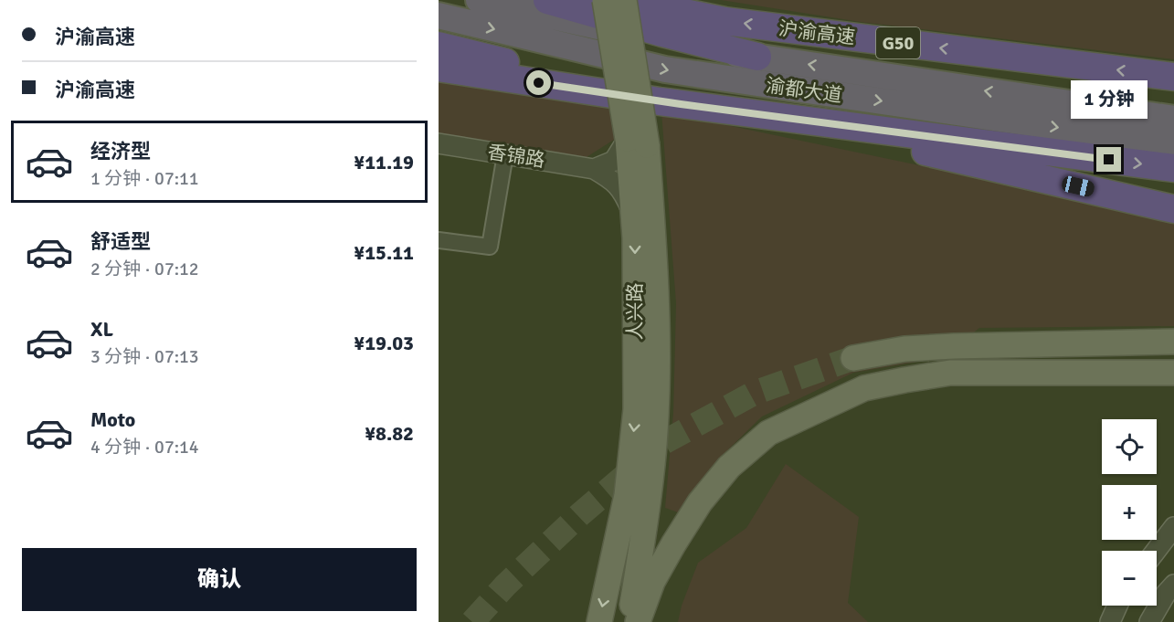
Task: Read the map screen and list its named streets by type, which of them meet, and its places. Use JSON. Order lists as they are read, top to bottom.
{
  "streets": {
    "highway": ["沪渝高速", "G50", "渝都大道"],
    "main road": ["人兴路"],
    "street": ["香锦路"]
  },
  "crossings": [
    ["沪渝高速", "人兴路"]
  ],
  "page": {
    "banner": ["沪渝高速", "沪渝高速"],
    "bubble": "1 分钟",
    "list": [
      {
        "name": "经济型",
        "note": "1 分钟 · 07:11",
        "value": "¥11.19"
      },
      {
        "name": "舒适型",
        "note": "2 分钟 · 07:12",
        "value": "¥15.11"
      },
      {
        "name": "XL",
        "note": "3 分钟 · 07:13",
        "value": "¥19.03"
      },
      {
        "name": "Moto",
        "note": "4 分钟 · 07:14",
        "value": "¥8.82"
      }
    ],
    "map_buttons": ["+", "−"],
    "buttons": "确认"
  }
}
